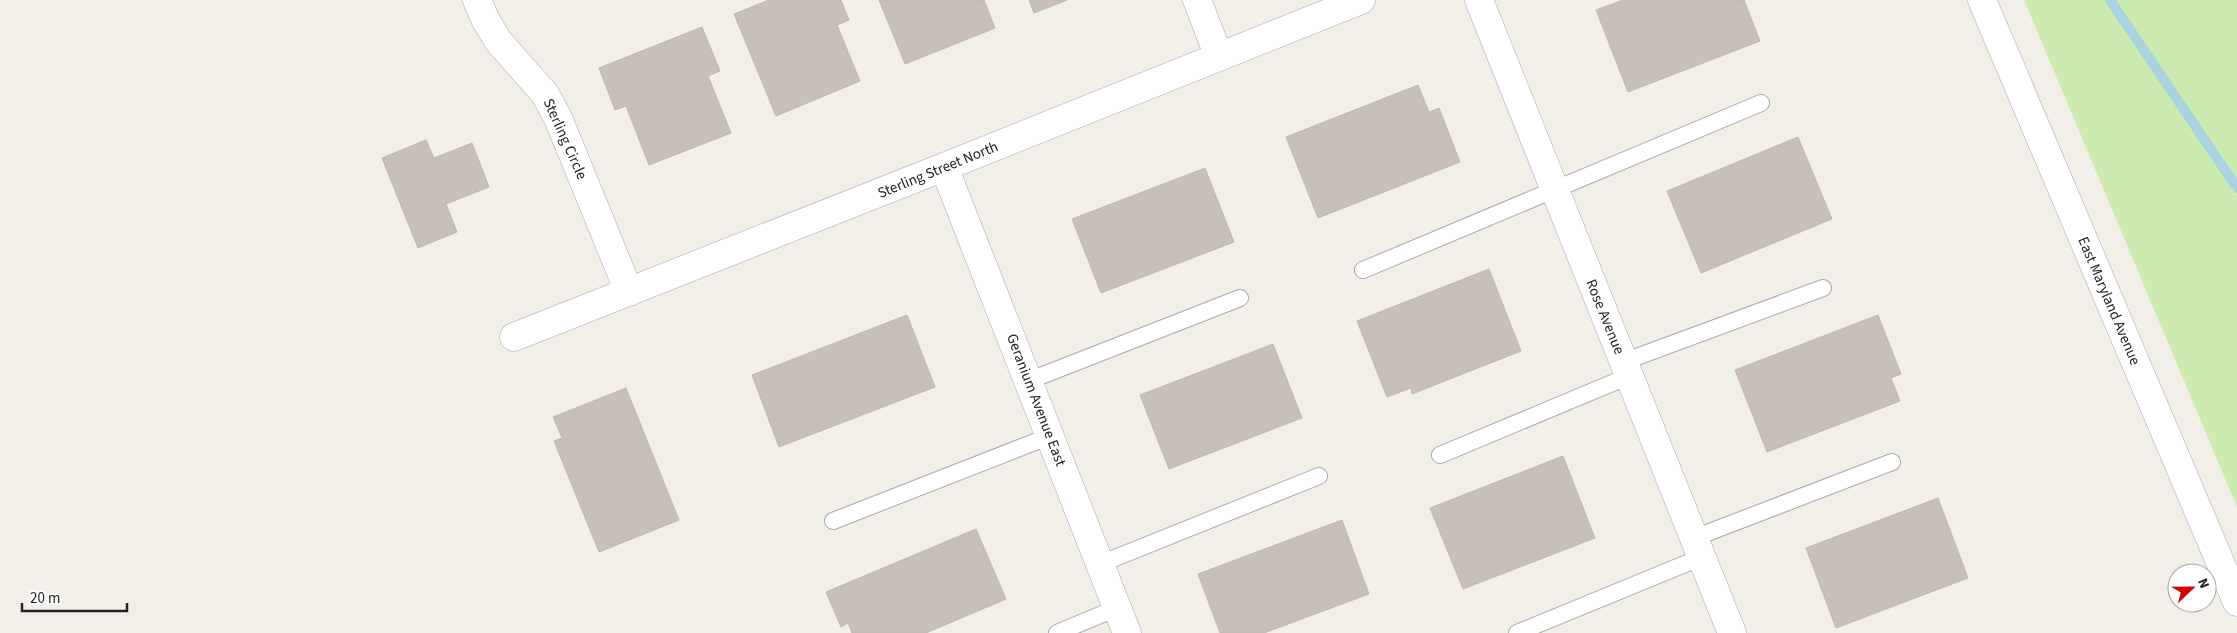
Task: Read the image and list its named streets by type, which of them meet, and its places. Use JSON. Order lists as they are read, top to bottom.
{
  "streets": {
    "street": [
      "Sterling Circle",
      "Sterling Street North",
      "East Maryland Avenue",
      "Rose Avenue",
      "Geranium Avenue East"
    ]
  },
  "crossings": [
    ["Sterling Circle", "Sterling Street North"],
    ["Sterling Street North", "Geranium Avenue East"]
  ],
  "scale_bar": "20 m",
  "north": "right"
}
